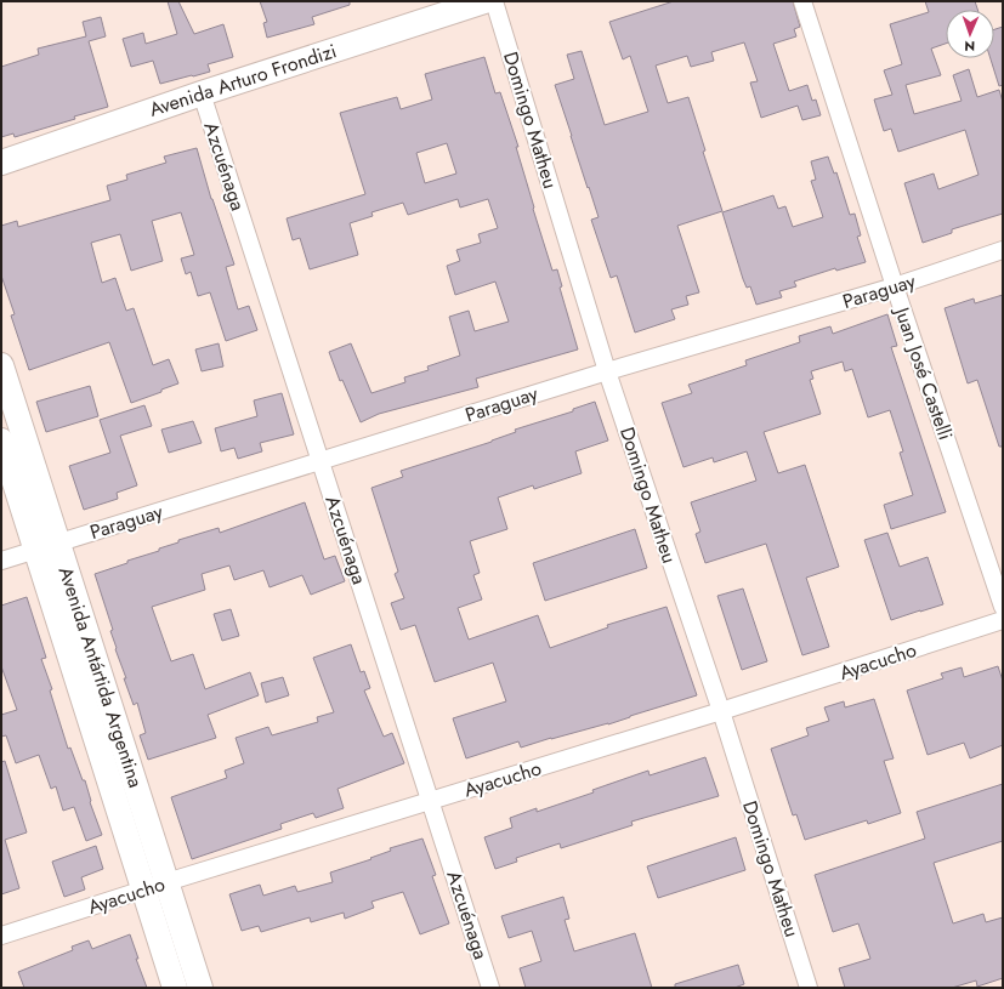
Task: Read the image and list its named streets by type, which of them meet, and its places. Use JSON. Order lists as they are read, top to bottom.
{
  "streets": {
    "main road": ["Avenida Arturo Frondizi", "Avenida Antártida Argentina"],
    "street": [
      "Domingo Matheu",
      "Azcuénaga",
      "Paraguay",
      "Juan José Castelli",
      "Ayacucho"
    ]
  },
  "crossings": [
    ["Avenida Arturo Frondizi", "Azcuénaga"],
    ["Domingo Matheu", "Paraguay"],
    ["Domingo Matheu", "Ayacucho"],
    ["Azcuénaga", "Paraguay"],
    ["Azcuénaga", "Ayacucho"],
    ["Paraguay", "Juan José Castelli"],
    ["Paraguay", "Avenida Antártida Argentina"],
    ["Ayacucho", "Avenida Antártida Argentina"]
  ],
  "north": "bottom"
}
